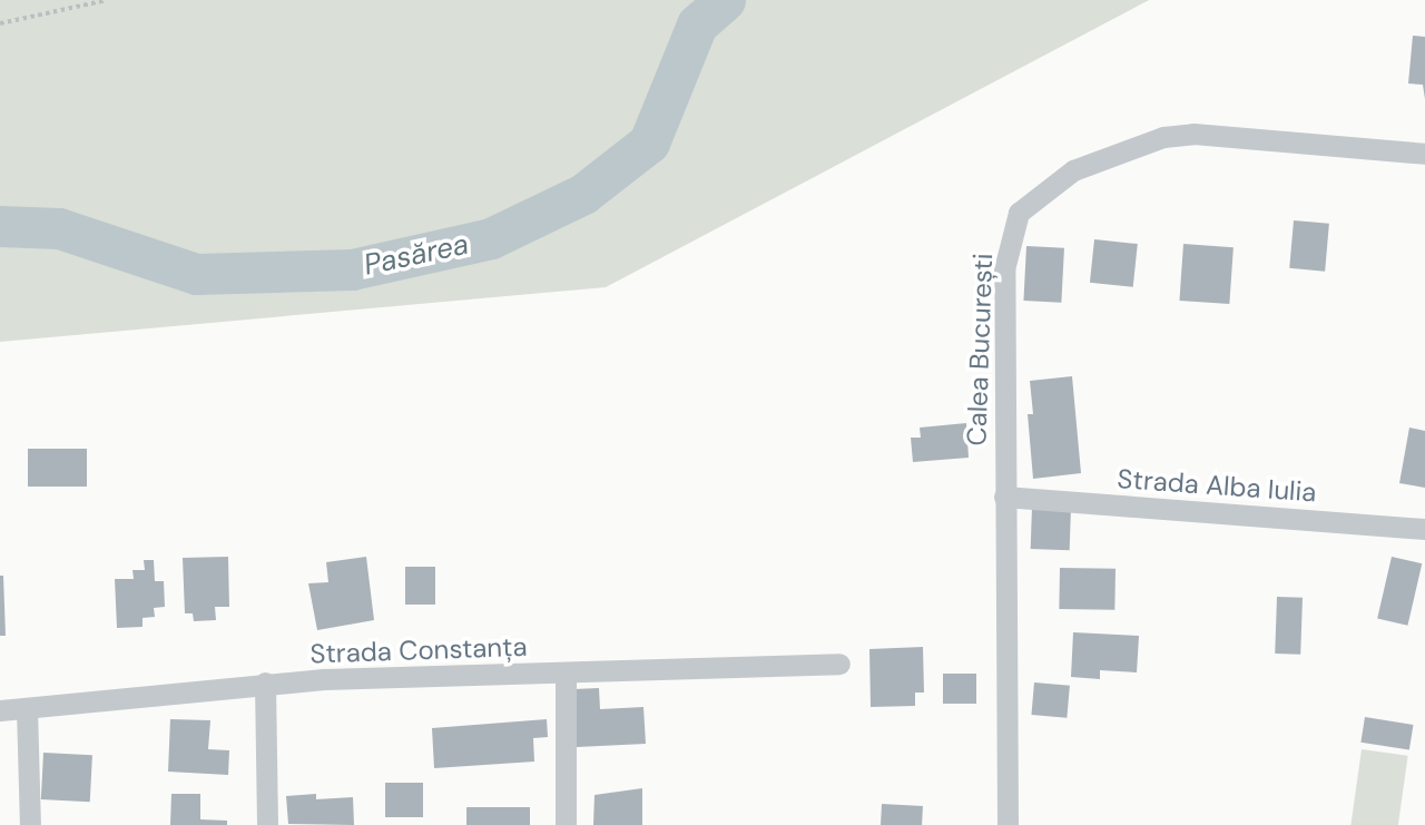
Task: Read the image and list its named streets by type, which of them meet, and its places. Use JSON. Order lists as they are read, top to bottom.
{
  "streets": {
    "street": ["Calea București", "Strada Alba Iulia", "Strada Constanța"]
  },
  "crossings": [
    ["Calea București", "Strada Alba Iulia"]
  ],
  "water": ["Pasărea"]
}
